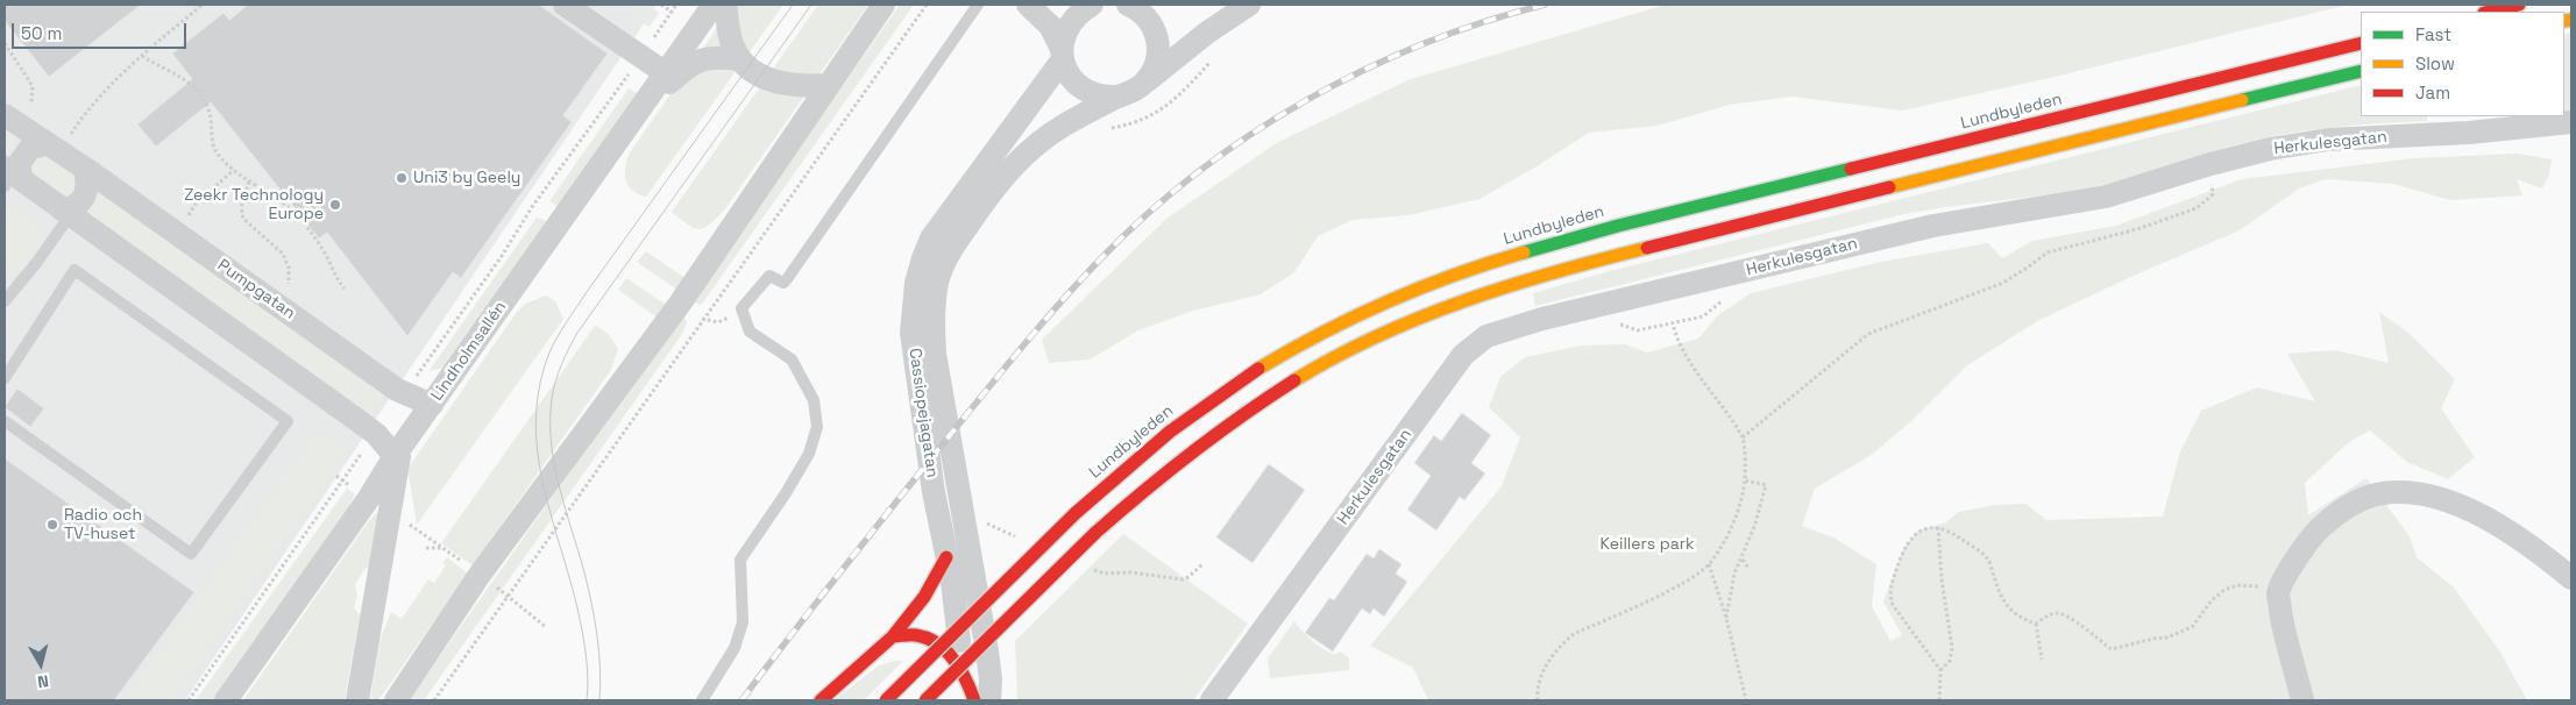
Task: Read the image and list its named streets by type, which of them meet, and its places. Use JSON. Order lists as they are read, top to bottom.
{
  "streets": {
    "highway": ["Lundbyleden"],
    "street": [
      "Herkulesgatan",
      "Pumpgatan",
      "Lindholmsallén",
      "Cassiopejagatan"
    ]
  },
  "crossings": [
    ["Pumpgatan", "Lindholmsallén"]
  ],
  "parks": ["Keillers park"],
  "places": ["Uni3 by Geely", "Zeekr Technology Europe", "Radio och TV-huset"],
  "legend": ["Fast", "Slow", "Jam"],
  "scale_bar": "50 m",
  "north": "bottom"
}
